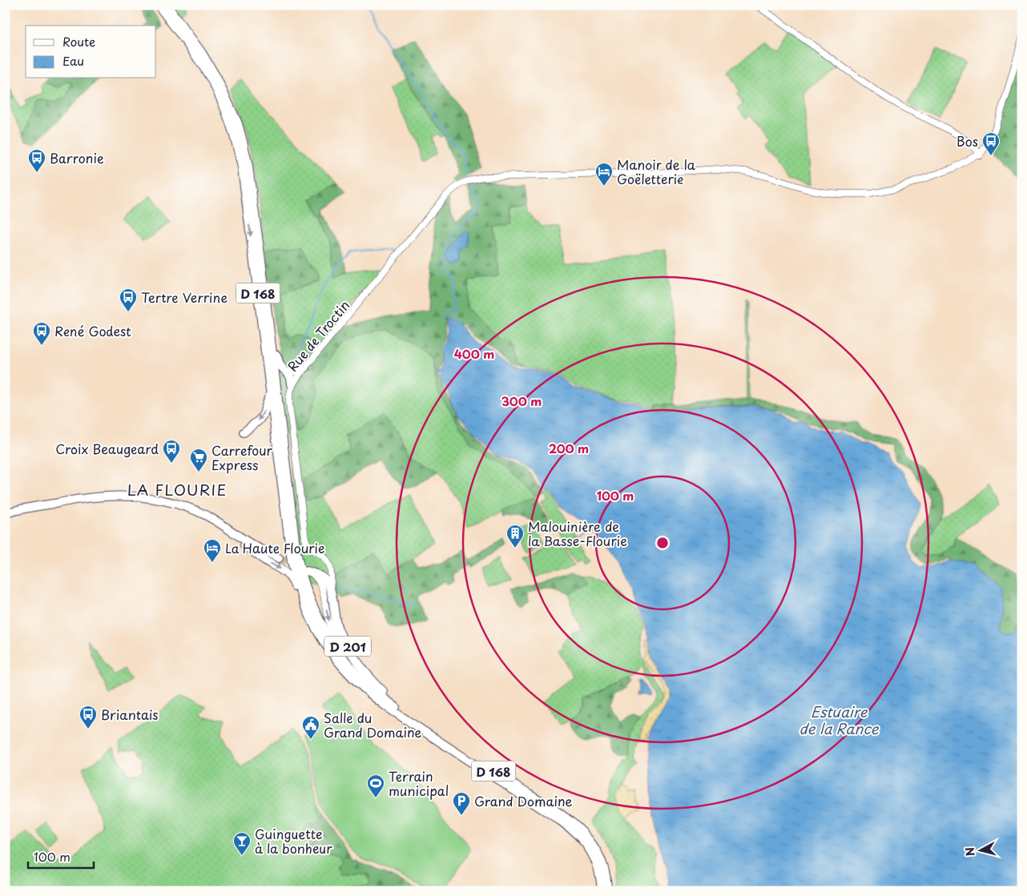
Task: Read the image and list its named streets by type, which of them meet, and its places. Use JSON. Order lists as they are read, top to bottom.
{
  "streets": {
    "main road": ["D 168", "D 201"],
    "street": ["Rue de Troctin"]
  },
  "crossings": [
    ["D 168", "D 201"]
  ],
  "districts": ["LA FLOURIE"],
  "water": ["Estuaire de la Rance"],
  "places": {
    "bus stop": [
      "Bos",
      "Barronie",
      "Tertre Verrine",
      "René Godest",
      "Croix Beaugeard",
      "Briantais"
    ],
    "hotel": ["Manoir de la Goëletterie", "La Haute Flourie"],
    "supermarket": ["Carrefour Express"],
    "building": ["Malouinière de la Basse-Flourie"],
    "public building": ["Salle du Grand Domaine"],
    "sports": ["Terrain municipal"],
    "parking": ["Grand Domaine"],
    "bar": ["Guinguette à la bonheur"]
  },
  "legend": ["Route", "Eau"],
  "scale_bar": "100 m",
  "north": "left",
  "rings": [
    "400 m",
    "300 m",
    "200 m",
    "100 m"
  ]
}
